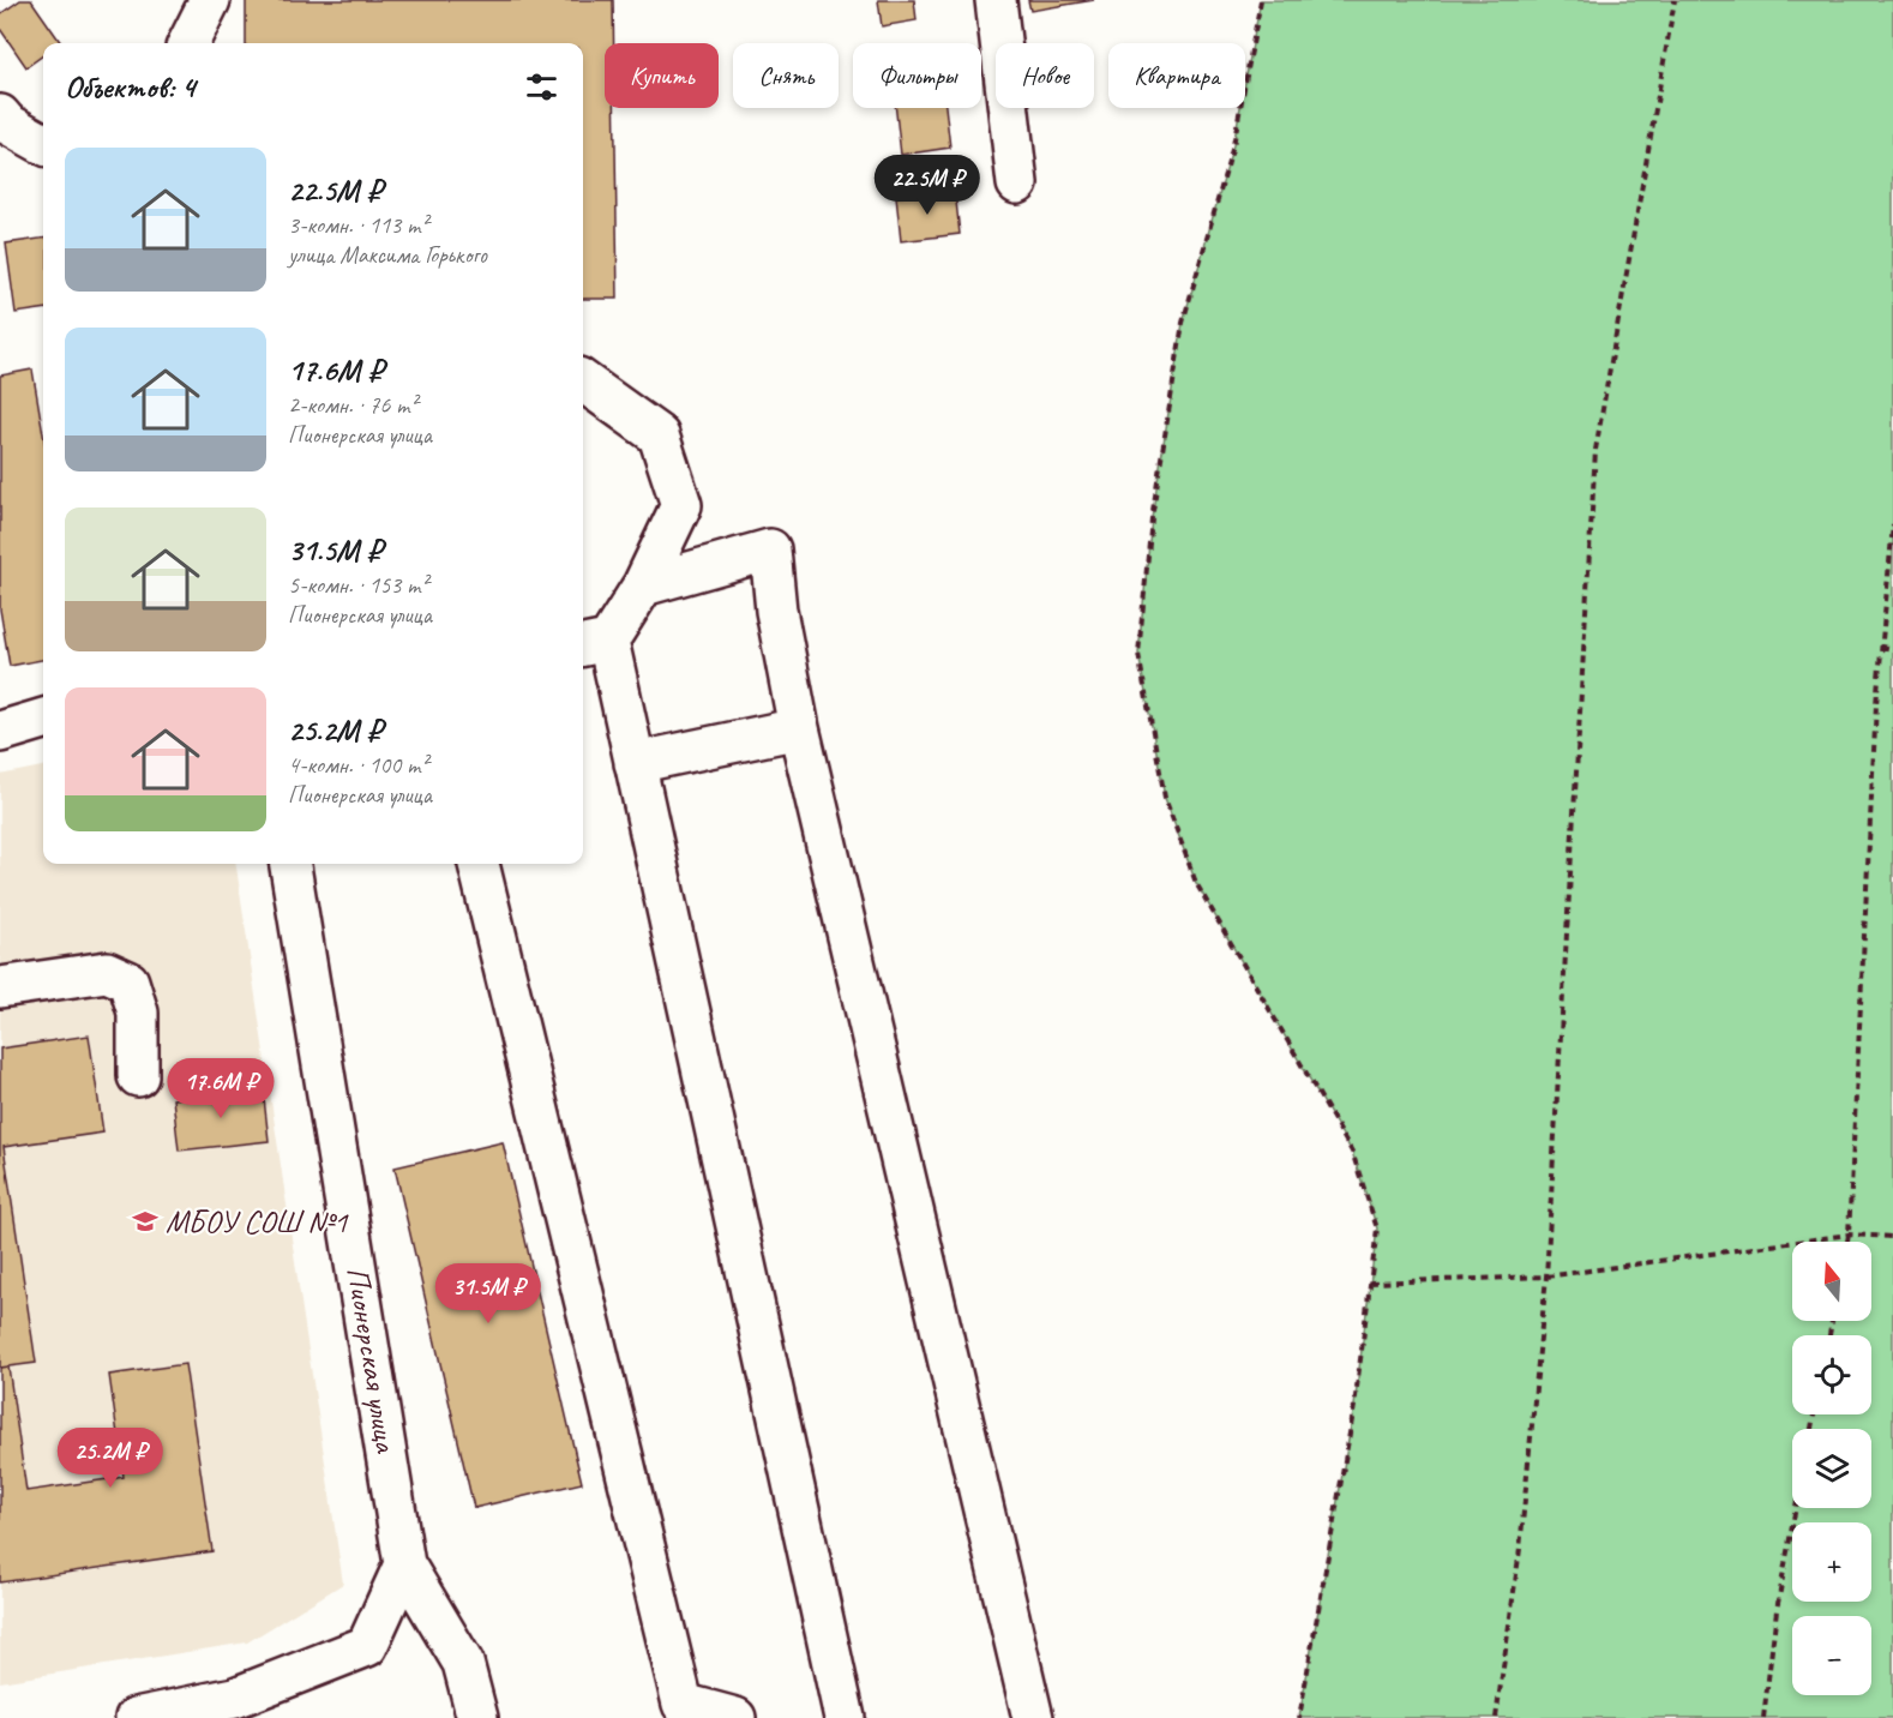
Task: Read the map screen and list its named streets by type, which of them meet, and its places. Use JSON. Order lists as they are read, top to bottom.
{
  "streets": {
    "street": ["Пионерская улица"]
  },
  "places": {
    "school or university": ["МБОУ СОШ №1"]
  },
  "north": "top",
  "page": {
    "chip": [
      "Купить",
      "Снять",
      "Фильтры",
      "Новое",
      "Квартира"
    ],
    "heading": "Объектов: 4",
    "list": [
      {
        "name": "22.5M ₽",
        "note": "3-комн. · 113 m² · улица Максима Горького"
      },
      {
        "name": "17.6M ₽",
        "note": "2-комн. · 76 m² · Пионерская улица"
      },
      {
        "name": "31.5M ₽",
        "note": "5-комн. · 153 m² · Пионерская улица"
      },
      {
        "name": "25.2M ₽",
        "note": "4-комн. · 100 m² · Пионерская улица"
      }
    ],
    "price": [
      "22.5M ₽",
      "17.6M ₽",
      "31.5M ₽",
      "25.2M ₽"
    ],
    "map_buttons": ["+", "−"]
  }
}
